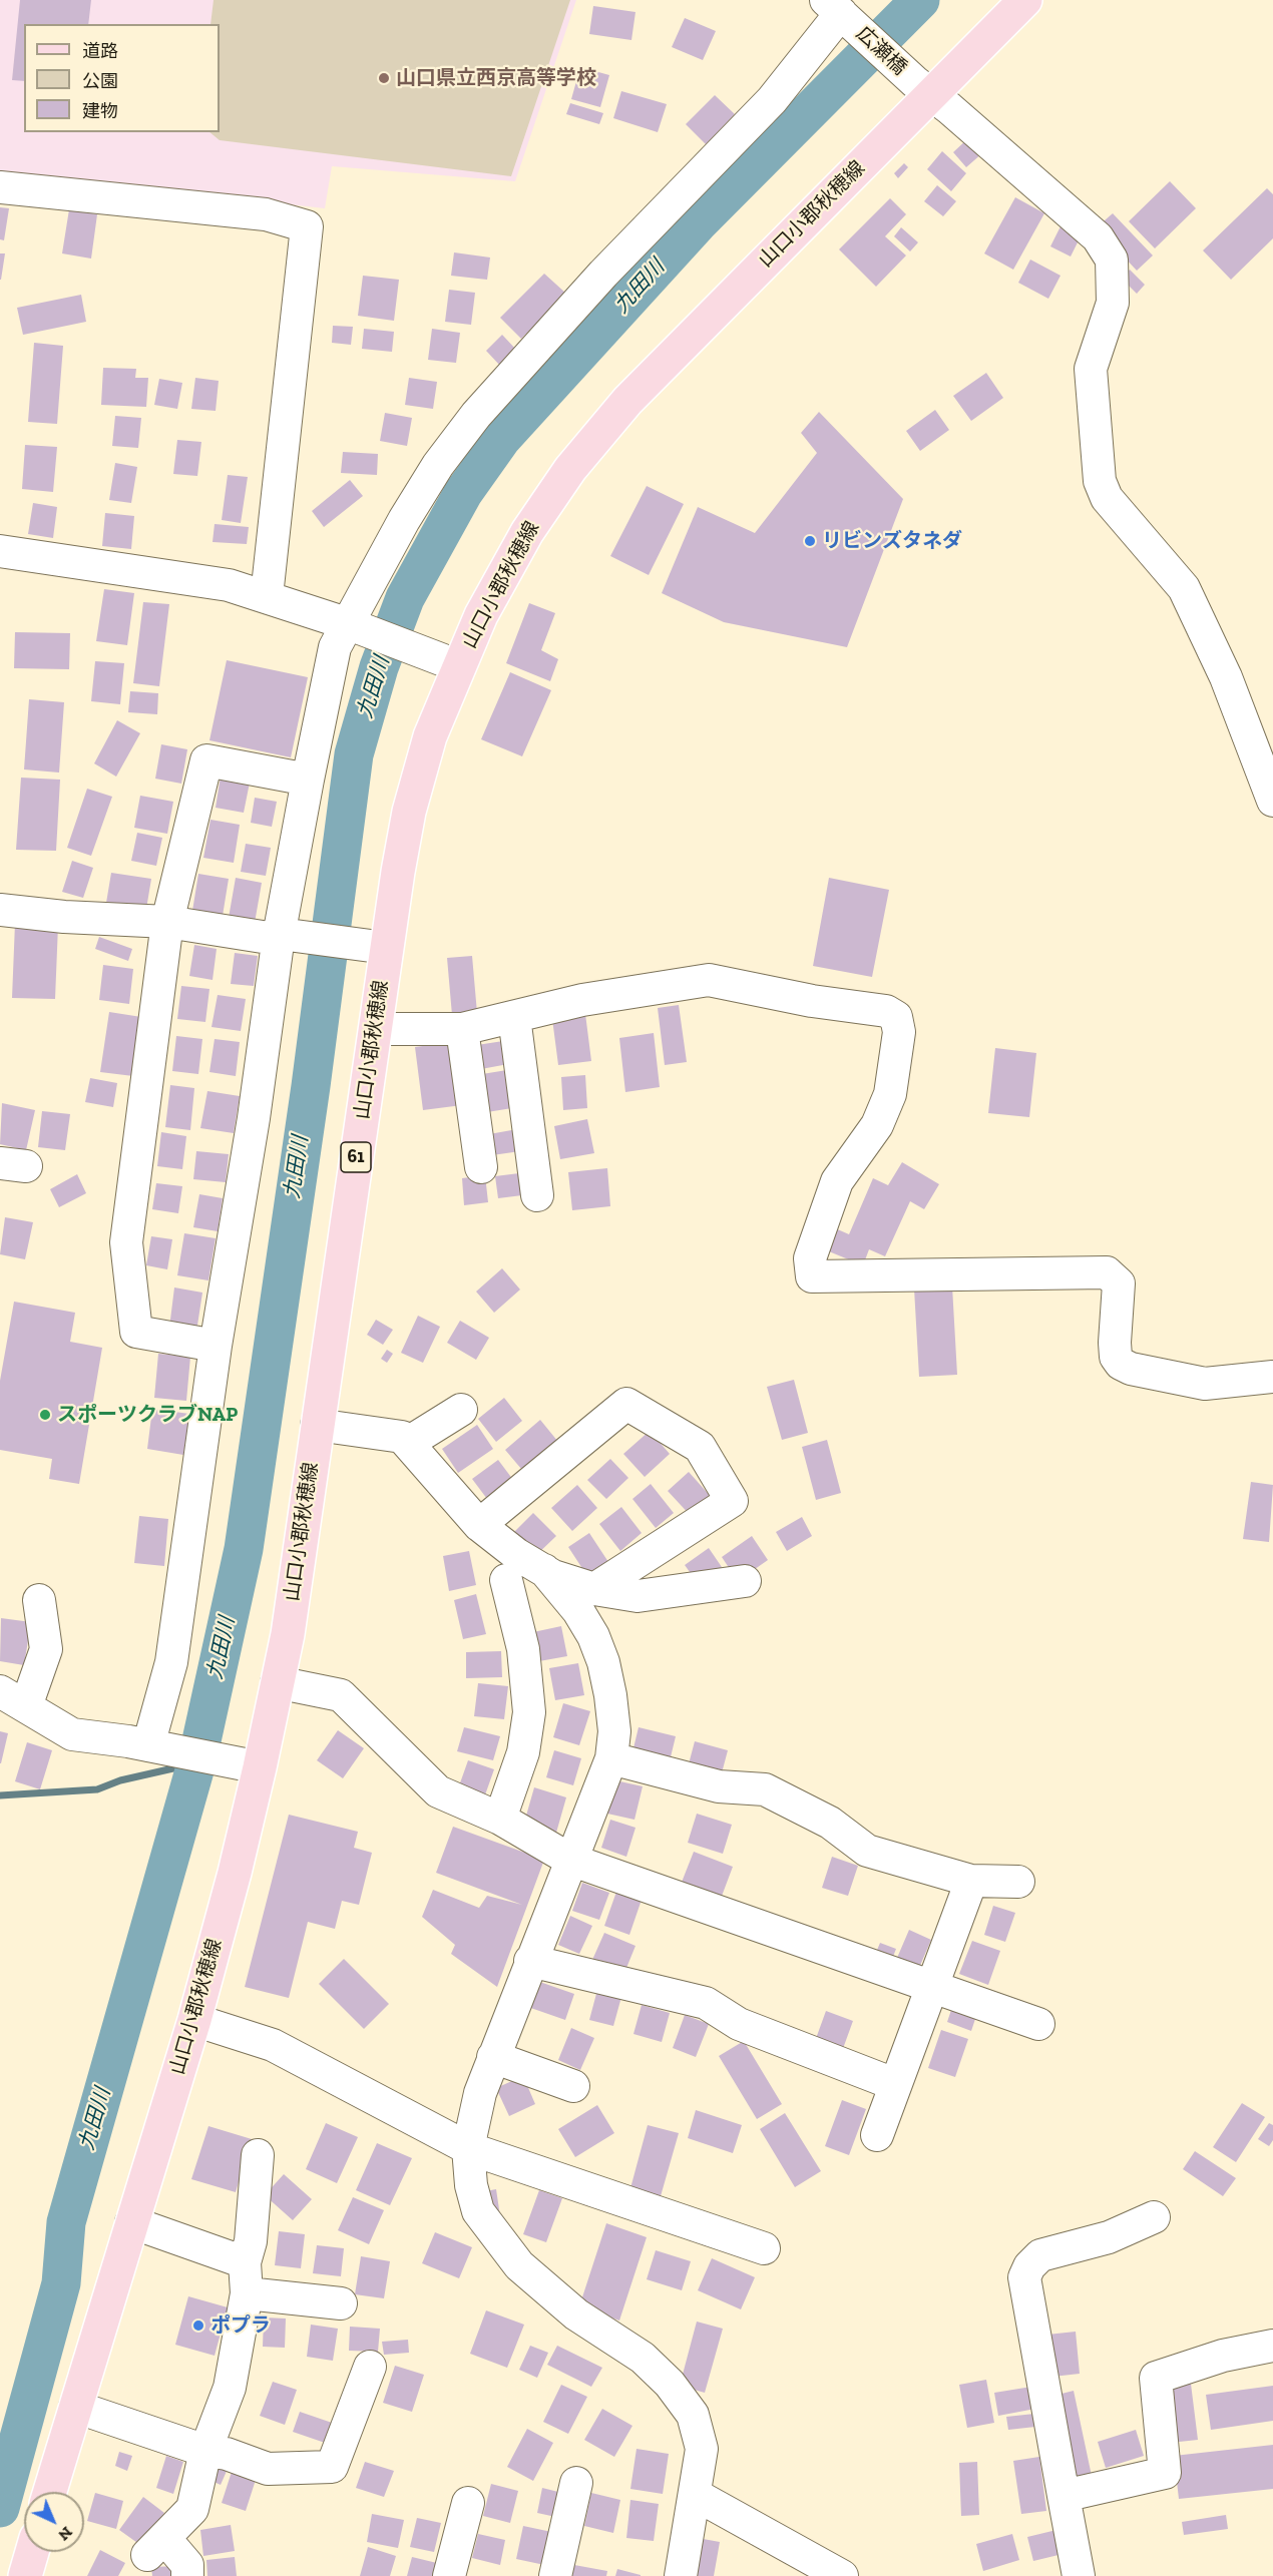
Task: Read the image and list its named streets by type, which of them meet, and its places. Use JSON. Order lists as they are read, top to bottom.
{
  "streets": {
    "main road": ["山口小郡秋穂線", "61"],
    "street": ["広瀬橋"]
  },
  "crossings": [
    ["広瀬橋", "山口小郡秋穂線"]
  ],
  "water": ["九田川"],
  "places": [
    "山口県立西京高等学校",
    "リビンズタネダ",
    "スポーツクラブNAP",
    "ポプラ"
  ],
  "legend": ["道路", "公園", "建物"],
  "north": "bottom right"
}
